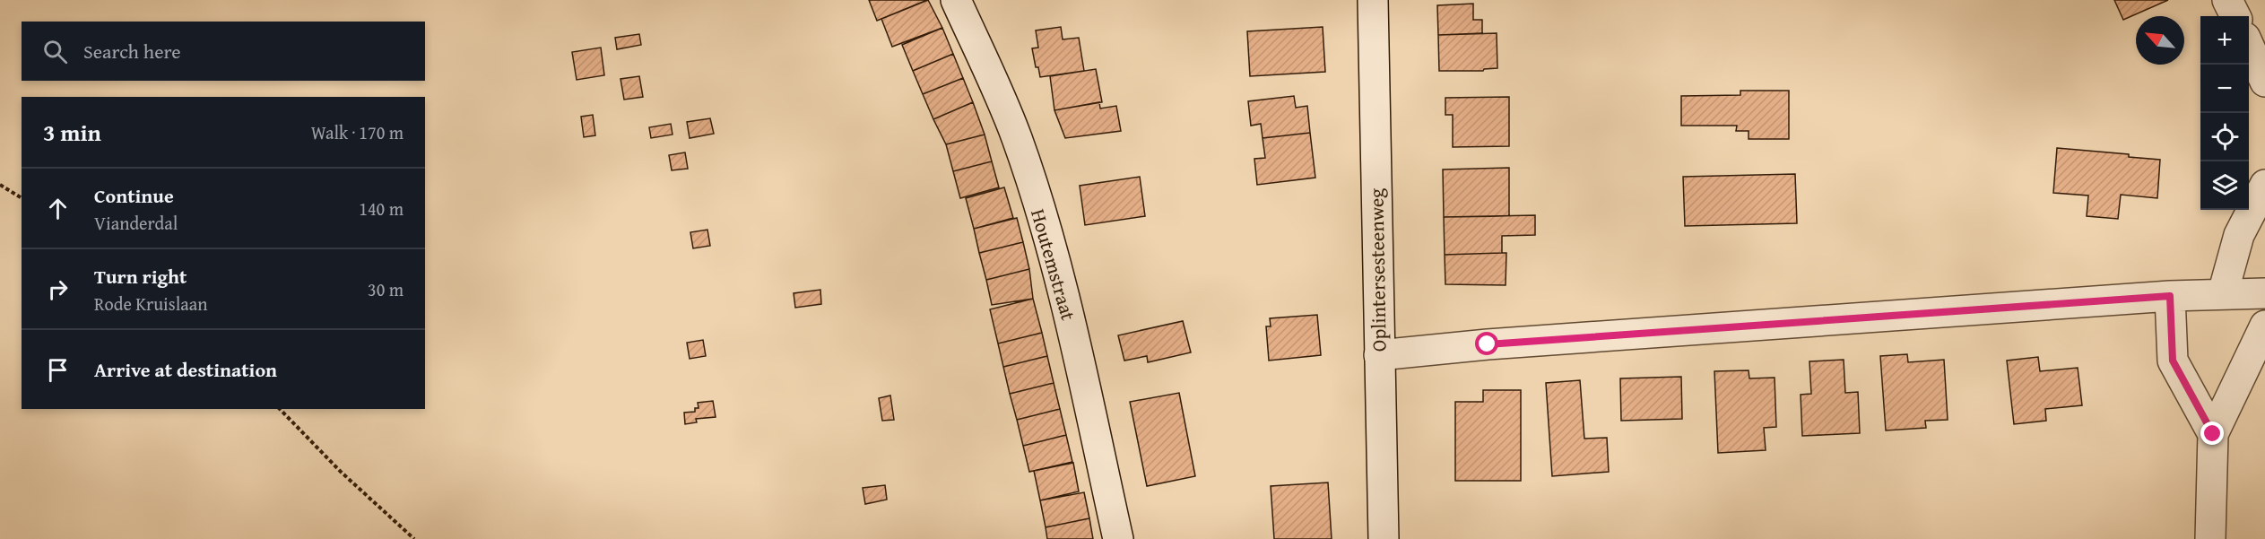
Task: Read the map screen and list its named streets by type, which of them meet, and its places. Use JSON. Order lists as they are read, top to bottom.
{
  "streets": {
    "street": ["Houtemstraat", "Oplintersesteenweg"]
  },
  "north": "top left",
  "page": {
    "map_buttons": ["+", "−"],
    "search": "Search here",
    "heading": ["3 min", "Walk · 170 m"],
    "list": [
      ["Continue", "Vianderdal", "140 m"],
      ["Turn right", "Rode Kruislaan", "30 m"],
      "Arrive at destination"
    ]
  }
}
